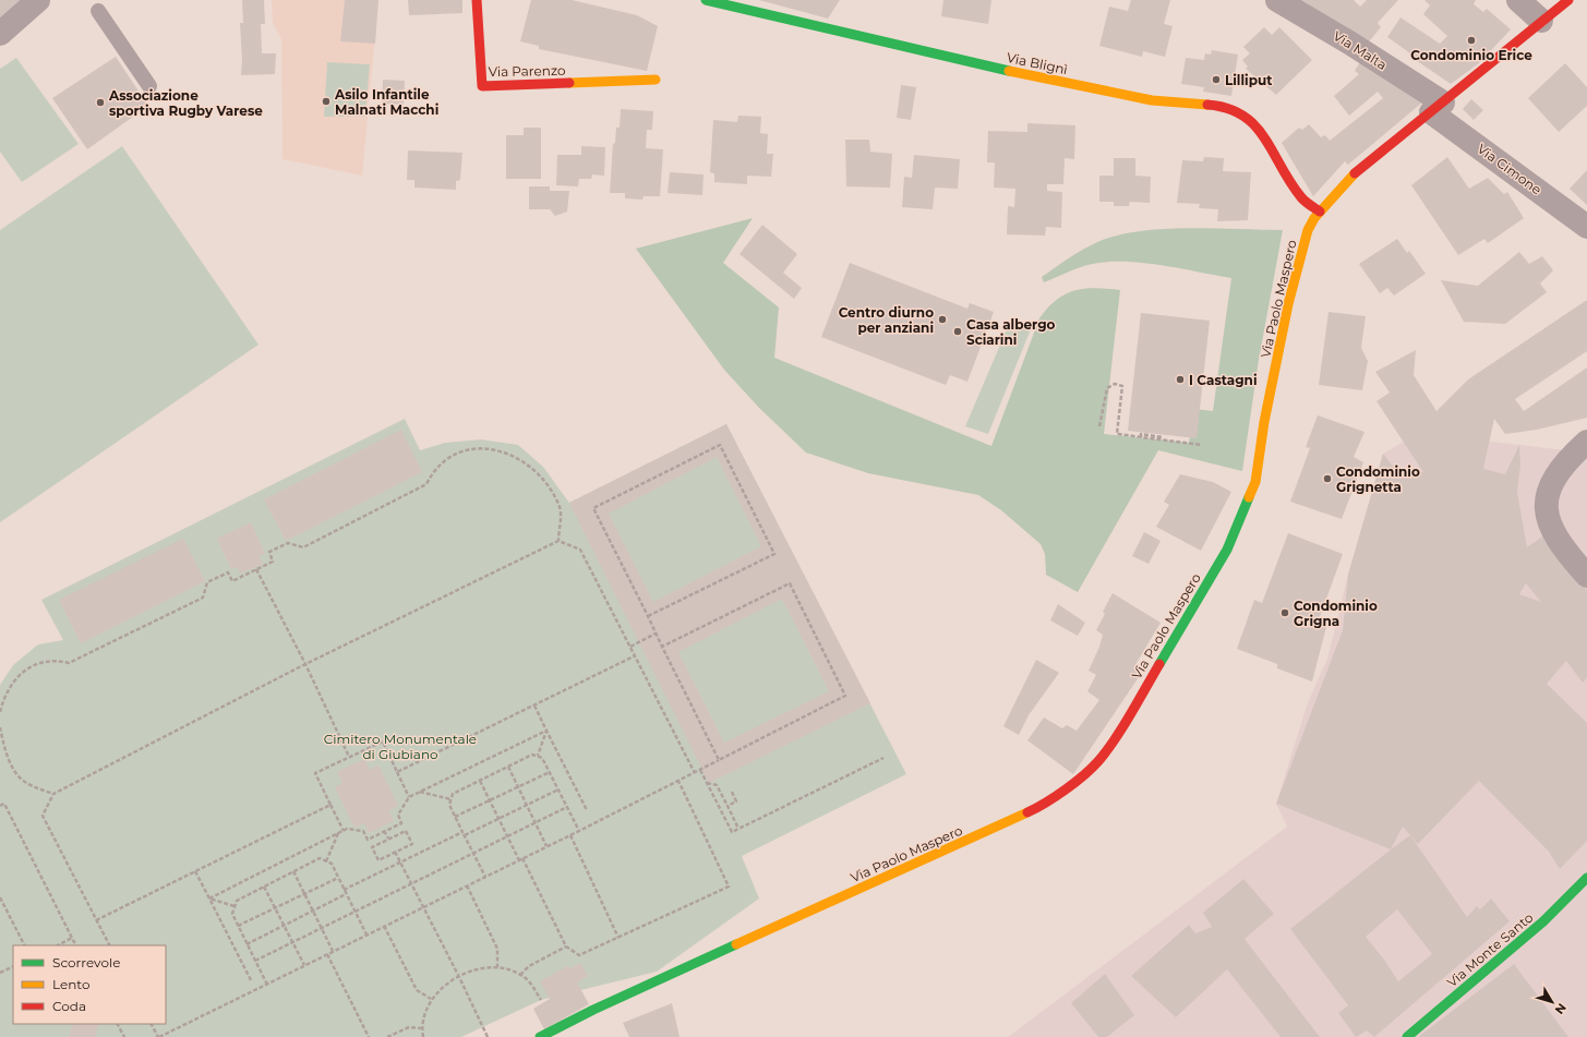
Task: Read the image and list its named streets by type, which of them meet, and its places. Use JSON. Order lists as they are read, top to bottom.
{
  "streets": {
    "street": [
      "Via Malta",
      "Via Blignì",
      "Via Parenzo",
      "Via Cimone",
      "Via Paolo Maspero",
      "Via Monte Santo"
    ]
  },
  "crossings": [
    ["Via Malta", "Via Cimone"],
    ["Via Malta", "Via Paolo Maspero"],
    ["Via Blignì", "Via Paolo Maspero"],
    ["Via Cimone", "Via Paolo Maspero"]
  ],
  "parks": ["Cimitero Monumentale di Giubiano"],
  "places": [
    "Condominio Erice",
    "Lilliput",
    "Asilo Infantile Malnati Macchi",
    "Associazione sportiva Rugby Varese",
    "Centro diurno per anziani",
    "Casa albergo Sciarini",
    "I Castagni",
    "Condominio Grignetta",
    "Condominio Grigna"
  ],
  "legend": ["Scorrevole", "Lento", "Coda"],
  "north": "bottom right"
}
